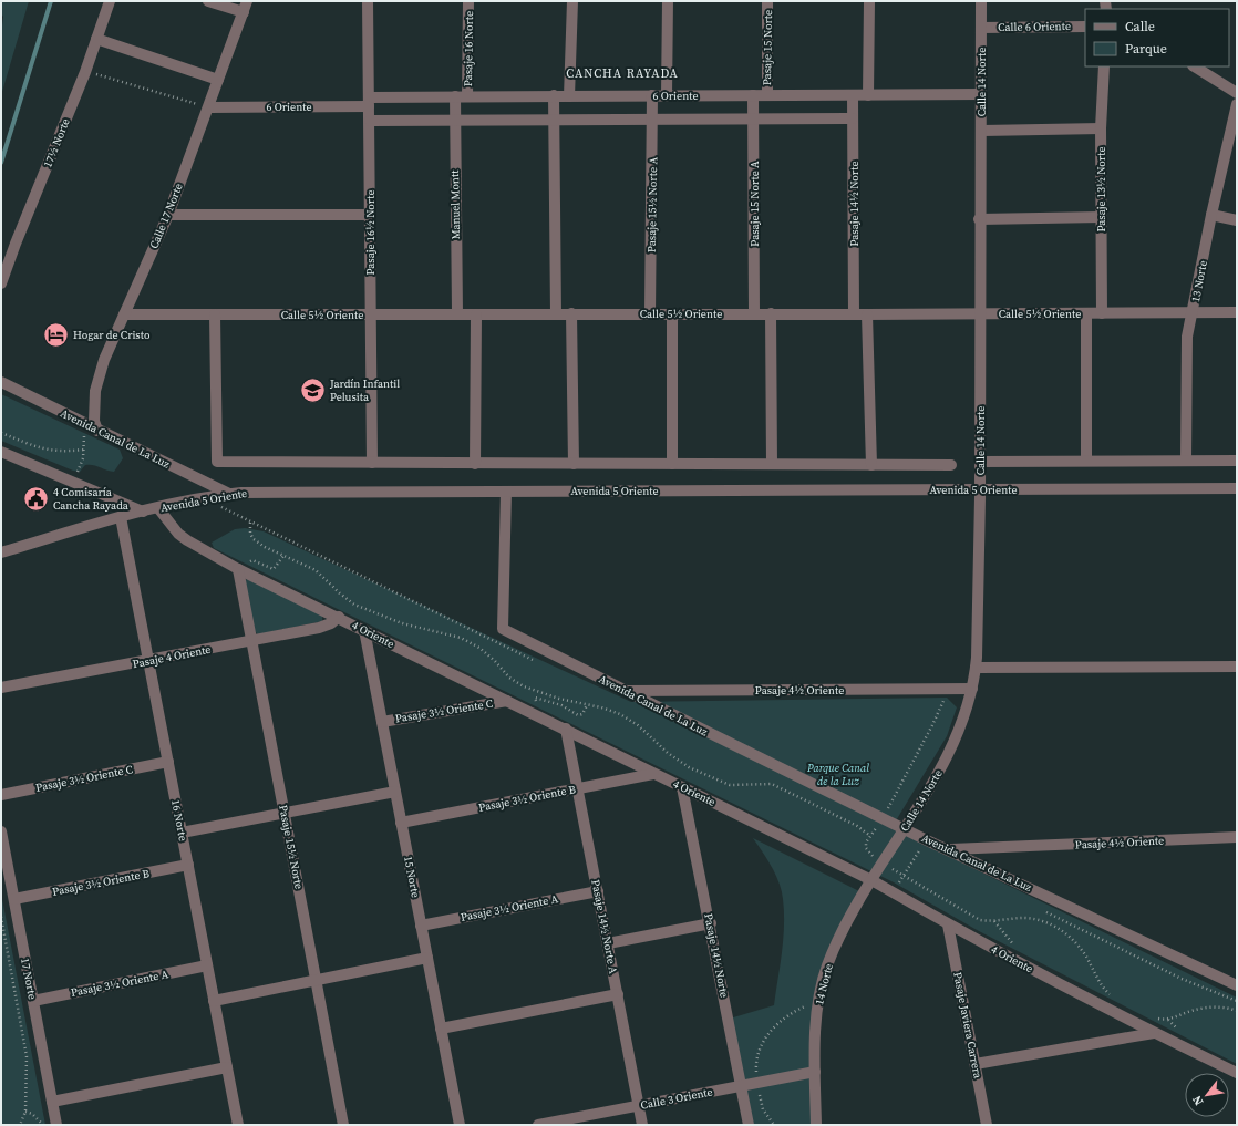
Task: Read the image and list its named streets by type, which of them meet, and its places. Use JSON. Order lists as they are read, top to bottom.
{
  "streets": {
    "street": [
      "Calle 6 Oriente",
      "Pasaje 15 Norte",
      "Pasaje 16 Norte",
      "Calle 14 Norte",
      "6 Oriente",
      "17½ Norte",
      "Pasaje 13½ Norte",
      "Pasaje 15 Norte A",
      "Pasaje 14½ Norte",
      "Manuel Montt",
      "Pasaje 15½ Norte A",
      "Calle 17 Norte",
      "Pasaje 16½ Norte",
      "13 Norte",
      "Calle 5½ Oriente",
      "Avenida Canal de La Luz",
      "Avenida 5 Oriente",
      "4 Oriente",
      "Pasaje 4 Oriente",
      "Pasaje 4½ Oriente",
      "Pasaje 3½ Oriente C",
      "Pasaje 3½ Oriente B",
      "16 Norte",
      "Pasaje 15½ Norte",
      "15 Norte",
      "Pasaje 3½ Oriente A",
      "Pasaje 14½ Norte A",
      "17 Norte",
      "14 Norte",
      "Pasaje Javiera Carrera",
      "Calle 3 Oriente"
    ]
  },
  "crossings": [
    ["Calle 6 Oriente", "Calle 14 Norte"],
    ["Pasaje 15 Norte", "6 Oriente"],
    ["Pasaje 16 Norte", "6 Oriente"],
    ["Calle 14 Norte", "6 Oriente"],
    ["Calle 14 Norte", "Calle 5½ Oriente"],
    ["Calle 14 Norte", "Avenida Canal de La Luz"],
    ["Calle 14 Norte", "Avenida 5 Oriente"],
    ["Calle 14 Norte", "4 Oriente"],
    ["Calle 14 Norte", "Pasaje 4½ Oriente"],
    ["Calle 14 Norte", "14 Norte"],
    ["6 Oriente", "Pasaje 15 Norte A"],
    ["6 Oriente", "Pasaje 14½ Norte"],
    ["6 Oriente", "Manuel Montt"],
    ["6 Oriente", "Pasaje 15½ Norte A"],
    ["6 Oriente", "Calle 17 Norte"],
    ["6 Oriente", "Pasaje 16½ Norte"],
    ["Pasaje 13½ Norte", "Calle 5½ Oriente"],
    ["Pasaje 15 Norte A", "Calle 5½ Oriente"],
    ["Pasaje 14½ Norte", "Calle 5½ Oriente"],
    ["Pasaje 14½ Norte", "4 Oriente"],
    ["Pasaje 14½ Norte", "Calle 3 Oriente"],
    ["Manuel Montt", "Calle 5½ Oriente"],
    ["Pasaje 15½ Norte A", "Calle 5½ Oriente"],
    ["Calle 17 Norte", "Calle 5½ Oriente"],
    ["Calle 17 Norte", "Avenida Canal de La Luz"],
    ["Pasaje 16½ Norte", "Calle 5½ Oriente"],
    ["13 Norte", "Calle 5½ Oriente"],
    ["Avenida Canal de La Luz", "Avenida 5 Oriente"],
    ["Avenida Canal de La Luz", "Pasaje 4½ Oriente"],
    ["Avenida 5 Oriente", "4 Oriente"],
    ["Avenida 5 Oriente", "16 Norte"],
    ["4 Oriente", "Pasaje 4 Oriente"],
    ["4 Oriente", "Pasaje 3½ Oriente C"],
    ["4 Oriente", "Pasaje 3½ Oriente B"],
    ["4 Oriente", "Pasaje 15½ Norte"],
    ["4 Oriente", "15 Norte"],
    ["4 Oriente", "Pasaje 14½ Norte A"],
    ["4 Oriente", "14 Norte"],
    ["4 Oriente", "Pasaje Javiera Carrera"],
    ["Pasaje 4 Oriente", "16 Norte"],
    ["Pasaje 4 Oriente", "Pasaje 15½ Norte"],
    ["Pasaje 3½ Oriente C", "16 Norte"],
    ["Pasaje 3½ Oriente C", "15 Norte"],
    ["Pasaje 3½ Oriente B", "16 Norte"],
    ["Pasaje 3½ Oriente B", "15 Norte"],
    ["Pasaje 3½ Oriente B", "Pasaje 14½ Norte A"],
    ["Pasaje 3½ Oriente B", "17 Norte"],
    ["16 Norte", "Pasaje 3½ Oriente A"],
    ["15 Norte", "Pasaje 3½ Oriente A"],
    ["Pasaje 3½ Oriente A", "Pasaje 14½ Norte A"],
    ["Pasaje 3½ Oriente A", "17 Norte"],
    ["Pasaje 14½ Norte A", "Calle 3 Oriente"],
    ["14 Norte", "Calle 3 Oriente"]
  ],
  "districts": ["CANCHA RAYADA"],
  "parks": ["Parque Canal de la Luz"],
  "places": {
    "hotel": ["Hogar de Cristo"],
    "school or university": ["Jardín Infantil Pelusita"],
    "public building": ["4 Comisaría Cancha Rayada"]
  },
  "legend": ["Calle", "Parque"],
  "north": "bottom left"
}
